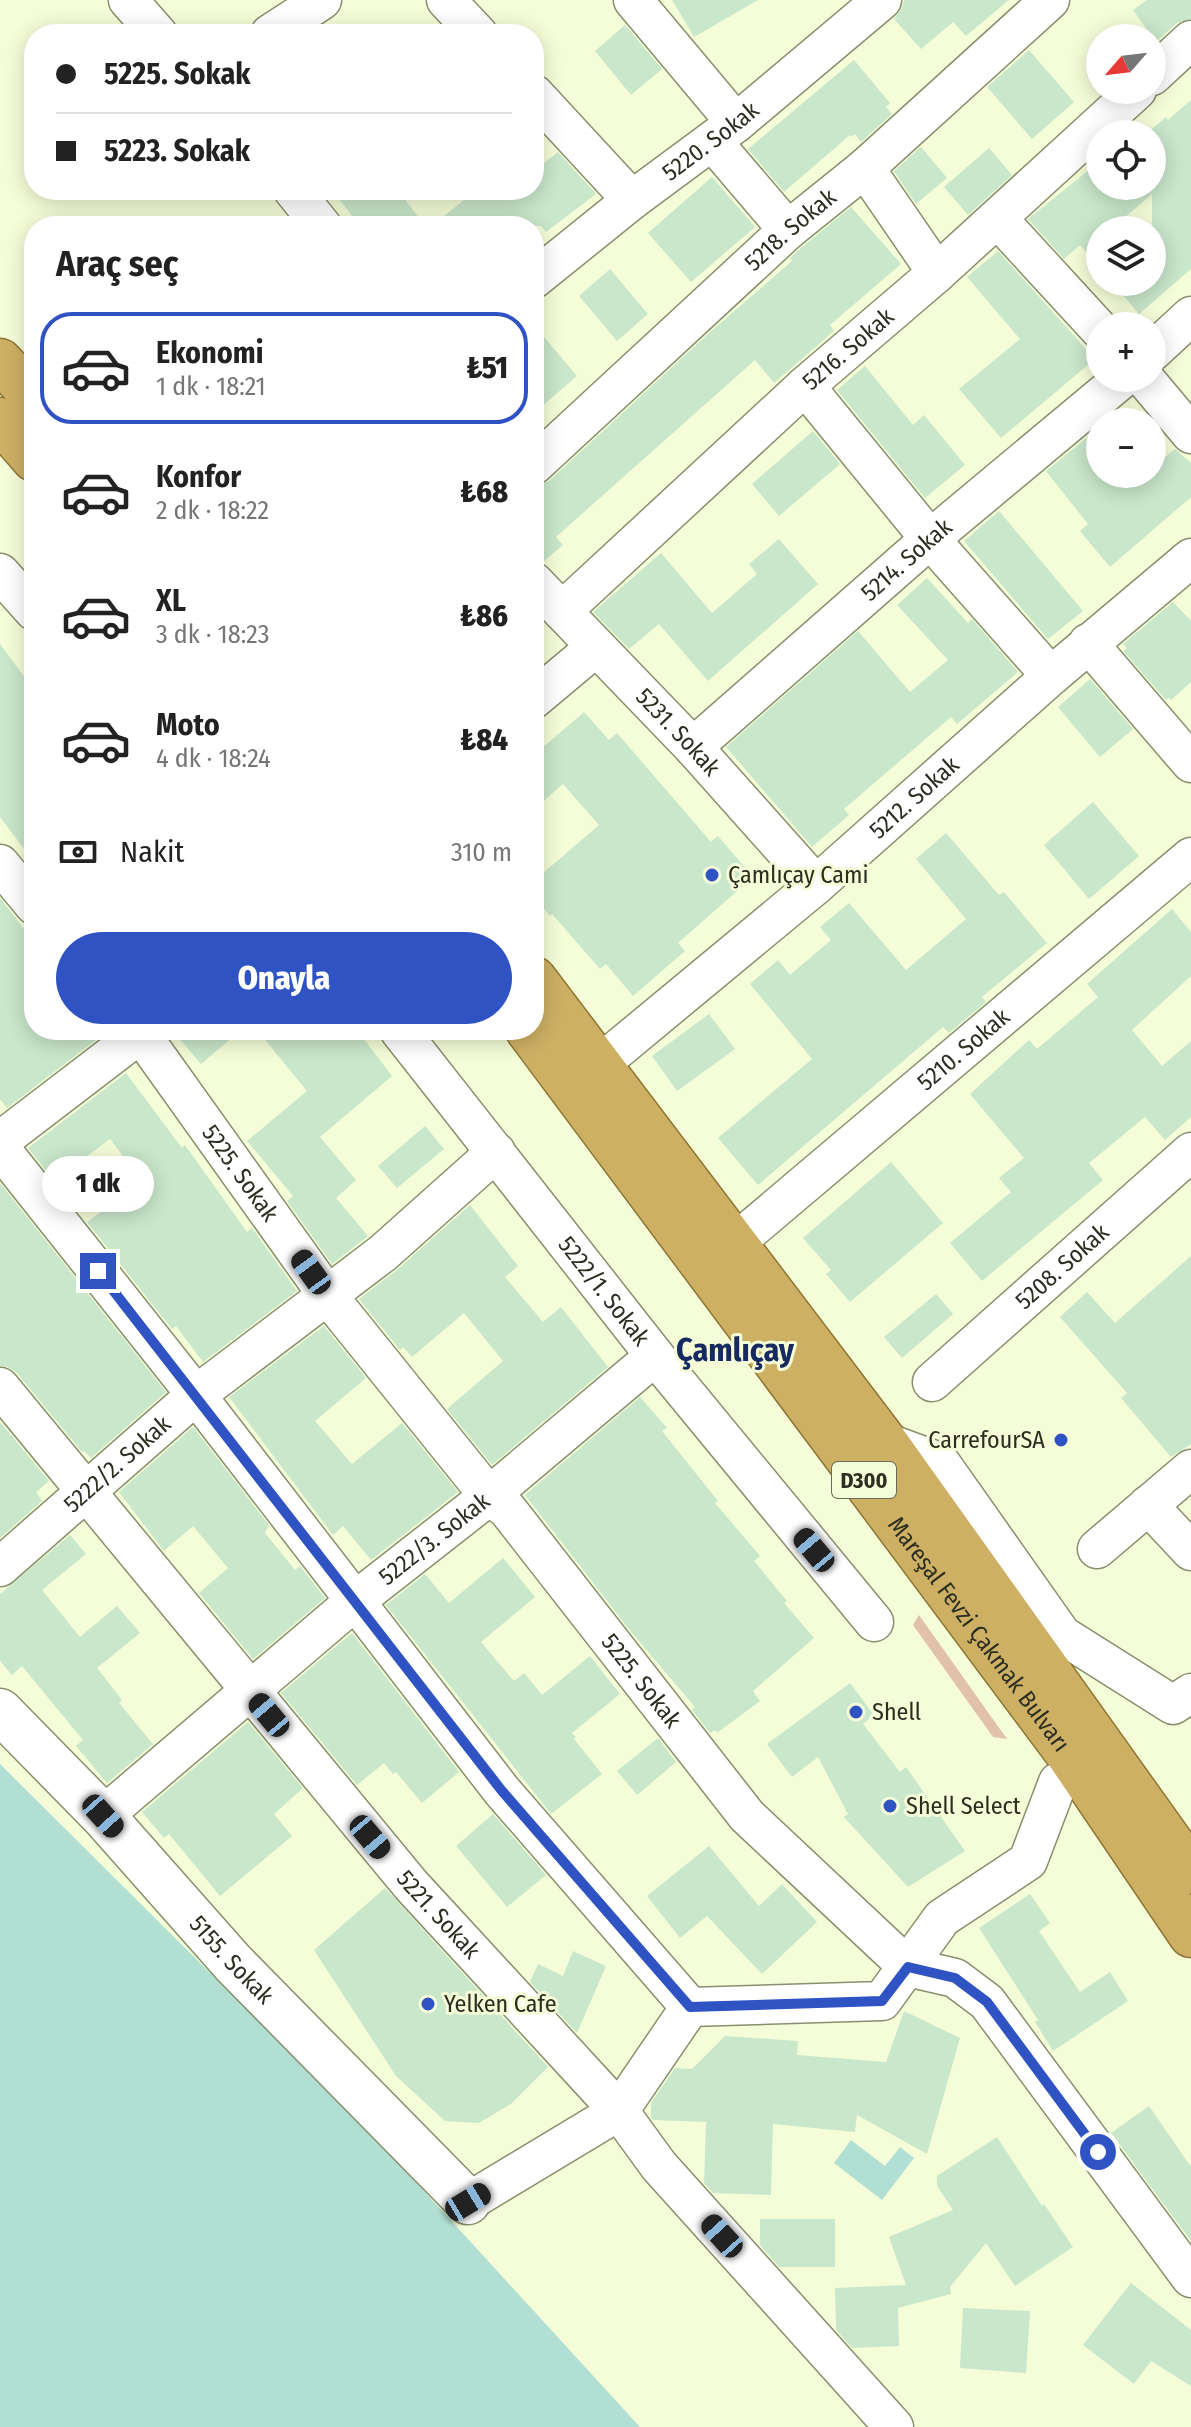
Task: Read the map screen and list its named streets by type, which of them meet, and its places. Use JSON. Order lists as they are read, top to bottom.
{
  "streets": {
    "highway": ["D300", "Mareşal Fevzi Çakmak Bulvarı"],
    "street": [
      "5220. Sokak",
      "5218. Sokak",
      "5216. Sokak",
      "5214. Sokak",
      "5231. Sokak",
      "5212. Sokak",
      "5210. Sokak",
      "5225. Sokak",
      "5208. Sokak",
      "5222/1. Sokak",
      "5222/2. Sokak",
      "5222/3. Sokak",
      "5221. Sokak",
      "5155. Sokak"
    ]
  },
  "crossings": [
    ["5216. Sokak", "5231. Sokak"],
    ["5214. Sokak", "5231. Sokak"],
    ["5231. Sokak", "5212. Sokak"],
    ["5212. Sokak", "Mareşal Fevzi Çakmak Bulvarı"],
    ["5210. Sokak", "Mareşal Fevzi Çakmak Bulvarı"],
    ["5225. Sokak", "5222/2. Sokak"],
    ["5225. Sokak", "5222/3. Sokak"],
    ["5222/1. Sokak", "5222/2. Sokak"],
    ["5222/1. Sokak", "5222/3. Sokak"],
    ["5222/2. Sokak", "5221. Sokak"],
    ["5222/3. Sokak", "5221. Sokak"],
    ["5222/3. Sokak", "5155. Sokak"]
  ],
  "districts": ["Çamlıçay"],
  "places": [
    "Çamlıçay Cami",
    "CarrefourSA",
    "Shell",
    "Shell Select",
    "Yelken Cafe"
  ],
  "north": "bottom left",
  "page": {
    "map_buttons": ["+", "−"],
    "banner": ["5225. Sokak", "5223. Sokak"],
    "heading": "Araç seç",
    "list": [
      {
        "name": "Ekonomi",
        "note": "1 dk · 18:21",
        "value": "₺51"
      },
      {
        "name": "Konfor",
        "note": "2 dk · 18:22",
        "value": "₺68"
      },
      {
        "name": "XL",
        "note": "3 dk · 18:23",
        "value": "₺86"
      },
      {
        "name": "Moto",
        "note": "4 dk · 18:24",
        "value": "₺84"
      }
    ],
    "pay": ["Nakit", "310 m"],
    "buttons": "Onayla",
    "bubble": "1 dk"
  }
}
